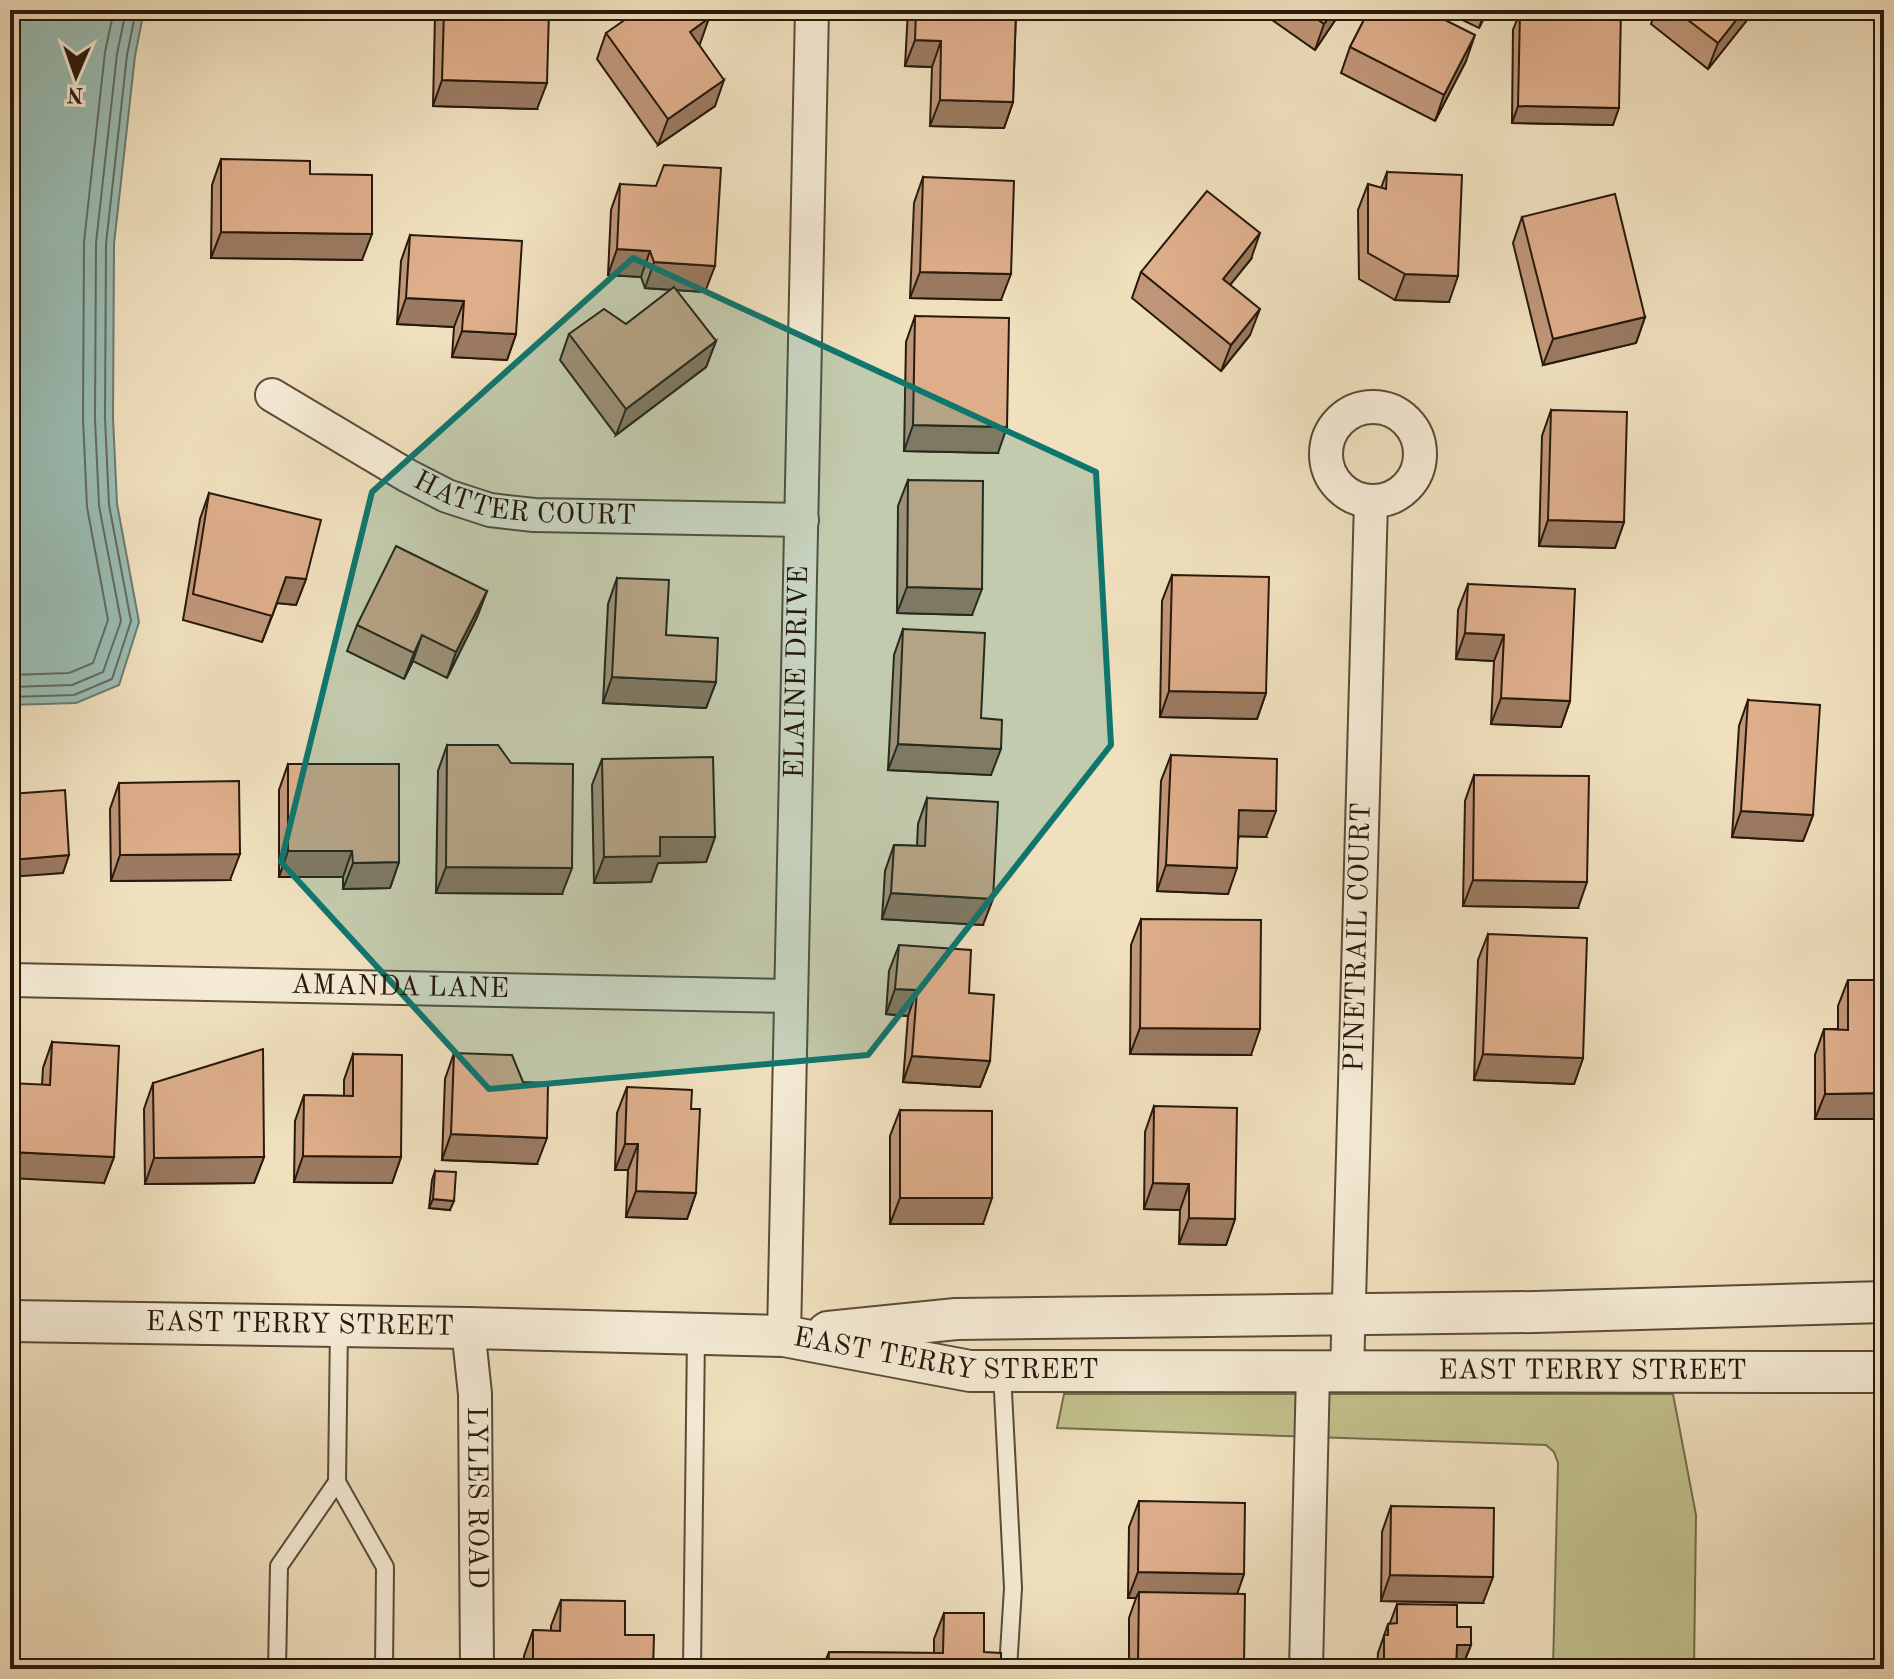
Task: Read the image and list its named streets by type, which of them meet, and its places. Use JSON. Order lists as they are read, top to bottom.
{
  "streets": {
    "street": [
      "HATTER COURT",
      "ELAINE DRIVE",
      "PINETRAIL COURT",
      "AMANDA LANE",
      "EAST TERRY STREET",
      "LYLES ROAD"
    ]
  },
  "crossings": [
    ["HATTER COURT", "ELAINE DRIVE"],
    ["ELAINE DRIVE", "AMANDA LANE"],
    ["ELAINE DRIVE", "EAST TERRY STREET"],
    ["PINETRAIL COURT", "EAST TERRY STREET"],
    ["EAST TERRY STREET", "LYLES ROAD"]
  ],
  "north": "bottom"
}
